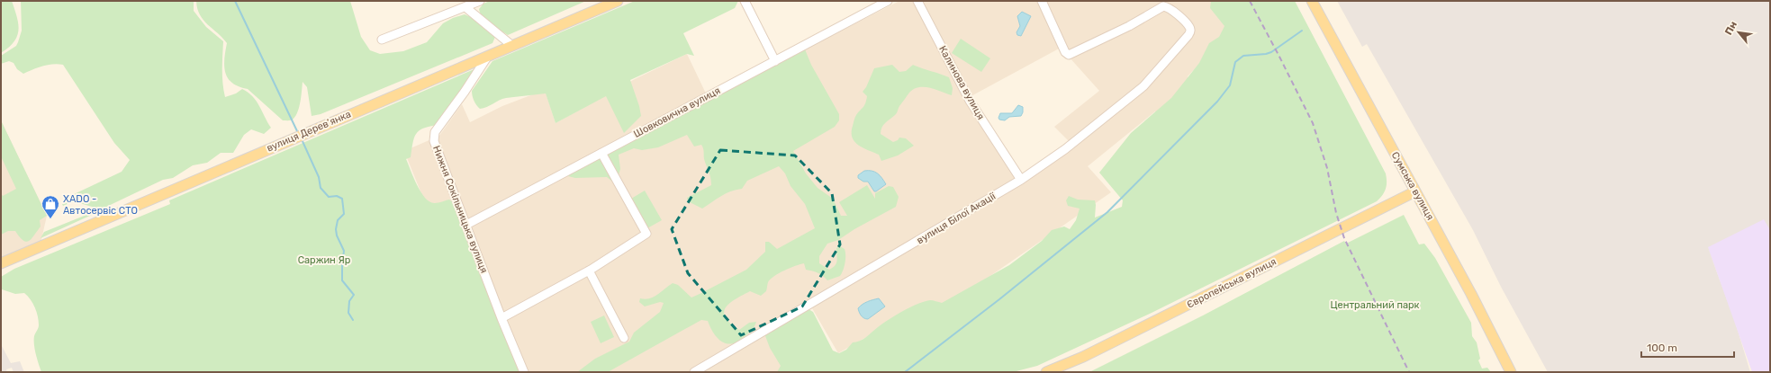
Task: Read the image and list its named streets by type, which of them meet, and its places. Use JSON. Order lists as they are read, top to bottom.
{
  "streets": {
    "main road": ["вулиця Дерев’янка", "Сумська вулиця", "Європейська вулиця"],
    "street": [
      "Калинова вулиця",
      "Шовковична вулиця",
      "Нижня Сокільницька вулиця",
      "вулиця Білої Акації"
    ]
  },
  "crossings": [
    ["Калинова вулиця", "вулиця Білої Акації"],
    ["Шовковична вулиця", "Нижня Сокільницька вулиця"],
    ["вулиця Дерев’янка", "Нижня Сокільницька вулиця"],
    ["Сумська вулиця", "Європейська вулиця"]
  ],
  "parks": ["Саржин Яр", "Центральний парк"],
  "places": {
    "shop": ["XADO - Автосервіс СТО"]
  },
  "scale_bar": "100 m",
  "north": "top left"
}
